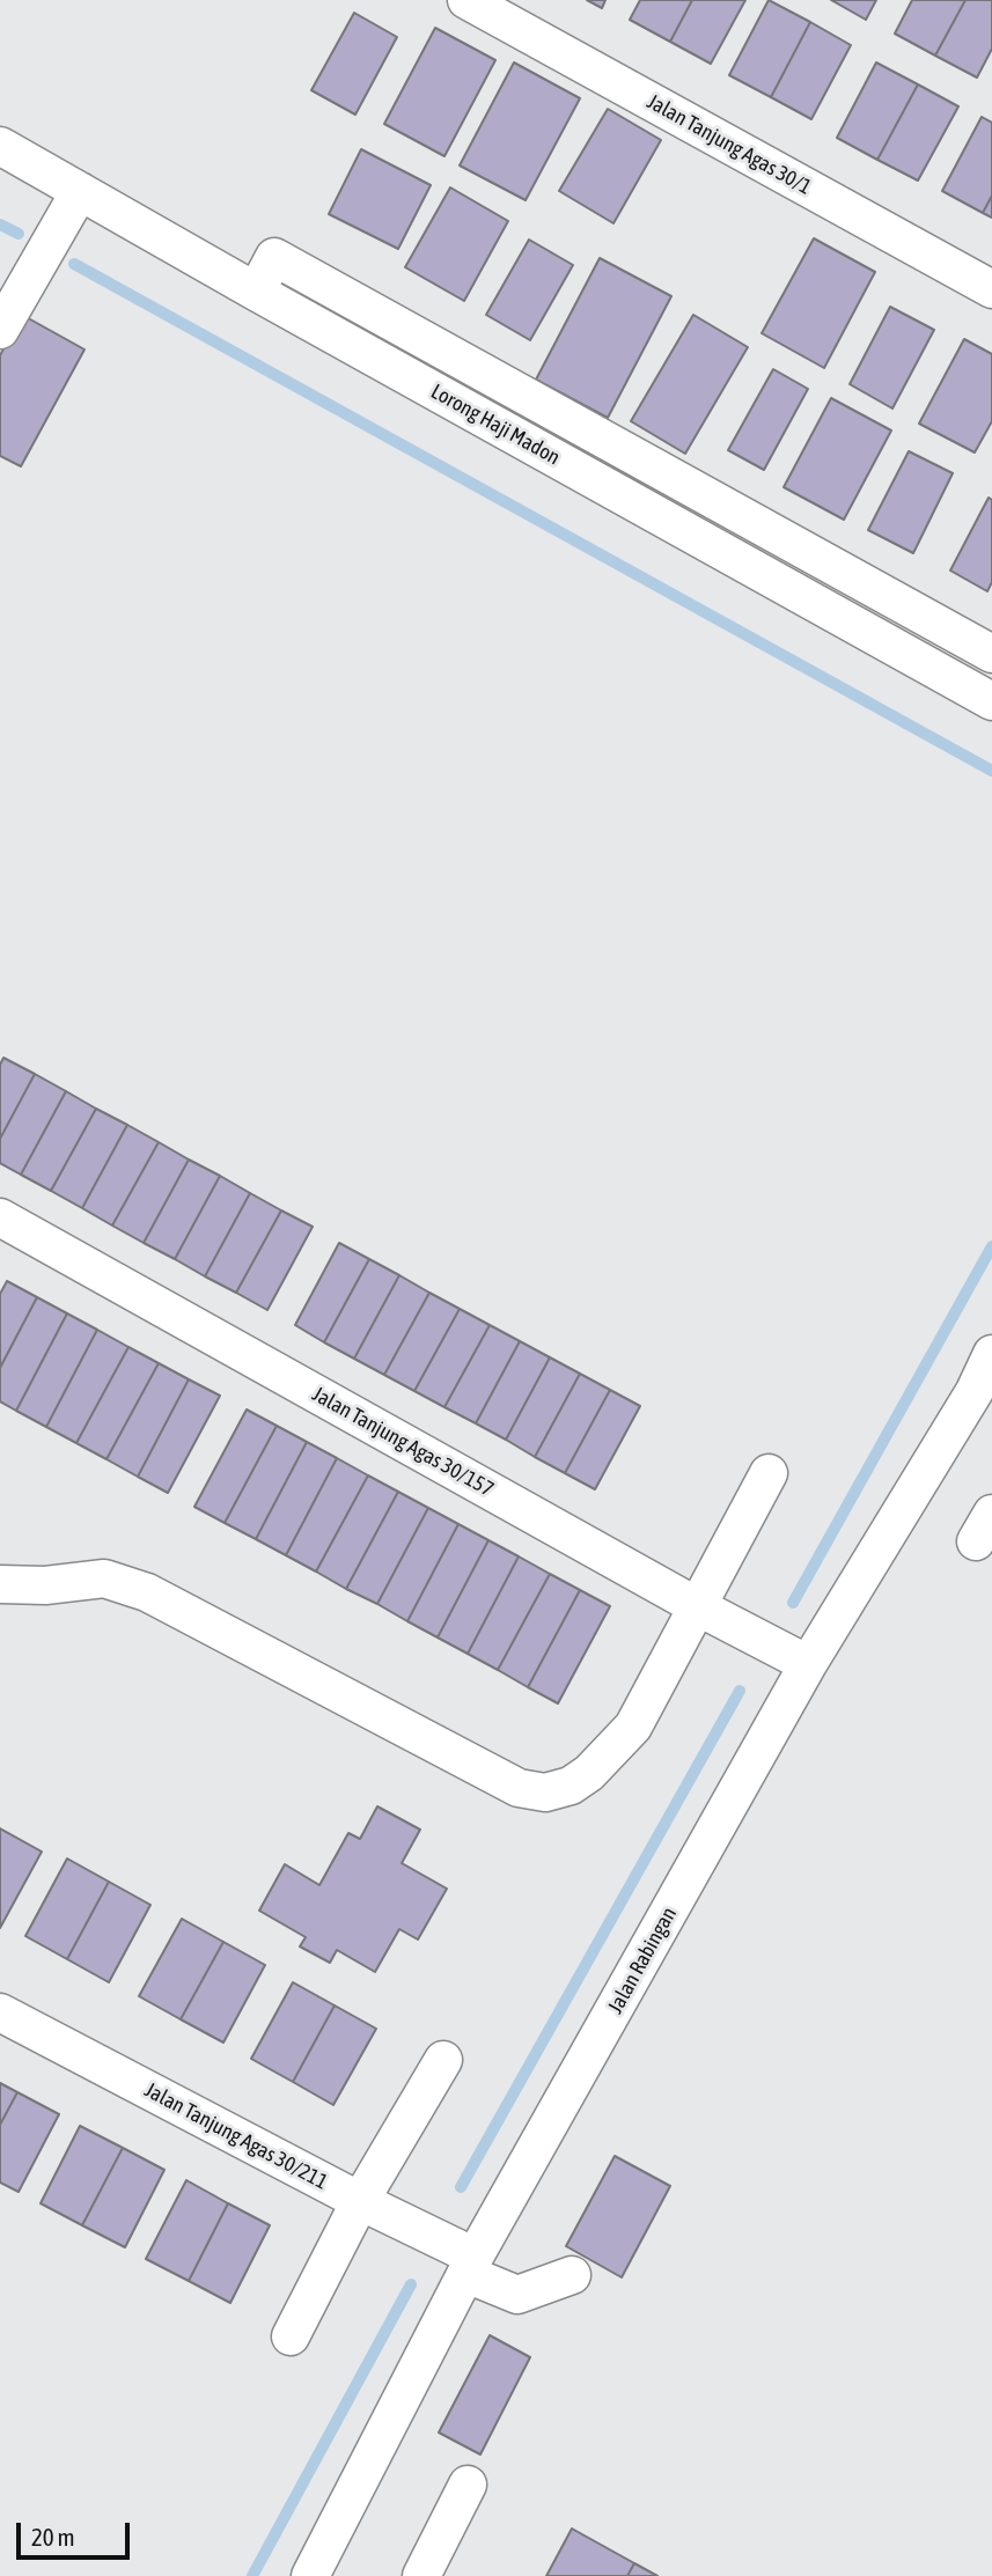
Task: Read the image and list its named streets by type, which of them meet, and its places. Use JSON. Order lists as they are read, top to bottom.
{
  "streets": {
    "street": [
      "Jalan Tanjung Agas 30/1",
      "Lorong Haji Madon",
      "Jalan Tanjung Agas 30/157",
      "Jalan Rabingan",
      "Jalan Tanjung Agas 30/211"
    ]
  },
  "crossings": [
    ["Jalan Tanjung Agas 30/157", "Jalan Rabingan"],
    ["Jalan Rabingan", "Jalan Tanjung Agas 30/211"]
  ],
  "scale_bar": "20 m"
}
